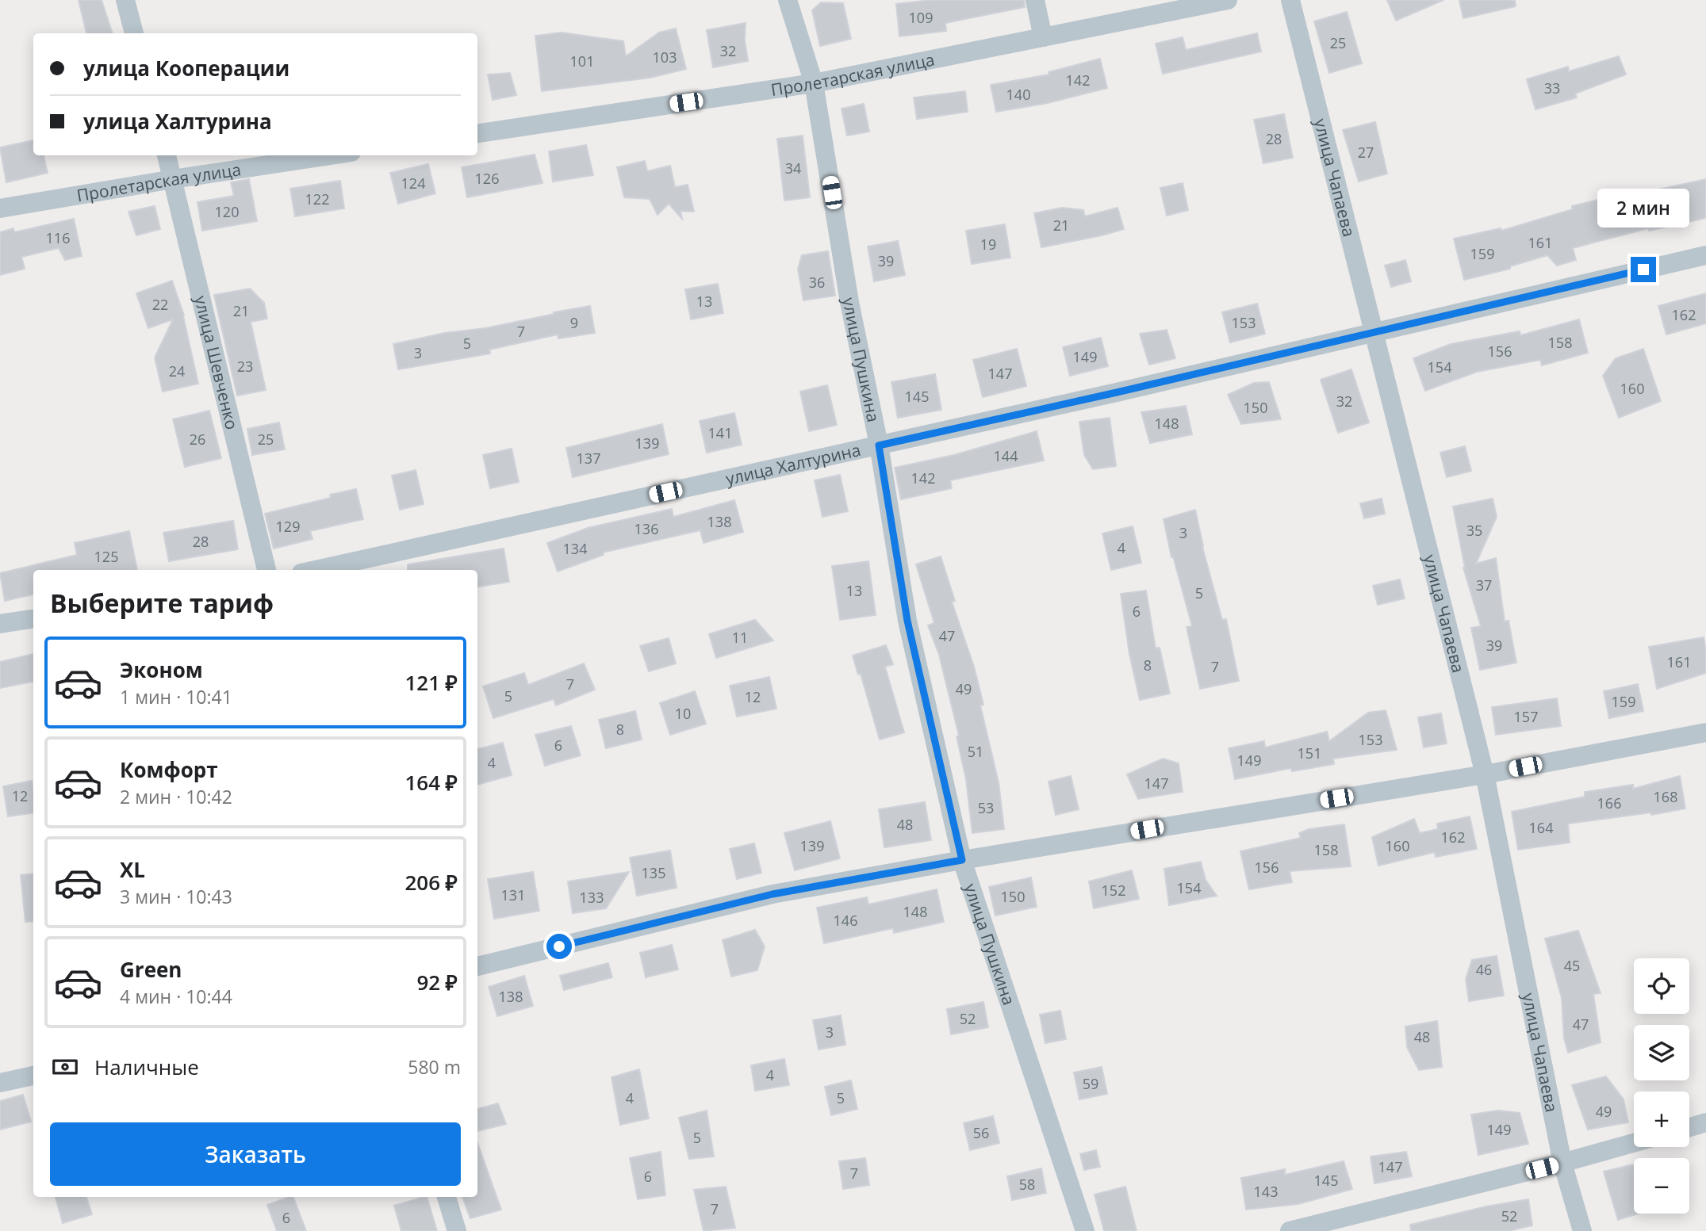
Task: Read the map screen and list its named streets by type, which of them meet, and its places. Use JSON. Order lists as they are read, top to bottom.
{
  "streets": {
    "street": [
      "Пролетарская улица",
      "улица Чапаева",
      "улица Пушкина",
      "улица Шевченко",
      "улица Халтурина"
    ]
  },
  "crossings": [
    ["Пролетарская улица", "улица Пушкина"],
    ["Пролетарская улица", "улица Шевченко"],
    ["улица Чапаева", "улица Халтурина"],
    ["улица Пушкина", "улица Халтурина"]
  ],
  "house_numbers": [
    "109",
    "25",
    "32",
    "103",
    "101",
    "142",
    "33",
    "140",
    "28",
    "27",
    "34",
    "126",
    "124",
    "122",
    "120",
    "21",
    "116",
    "161",
    "19",
    "159",
    "39",
    "36",
    "13",
    "22",
    "21",
    "162",
    "9",
    "153",
    "7",
    "158",
    "5",
    "156",
    "3",
    "149",
    "23",
    "154",
    "24",
    "147",
    "160",
    "145",
    "32",
    "150",
    "148",
    "141",
    "26",
    "25",
    "139",
    "144",
    "137",
    "142",
    "138",
    "129",
    "136",
    "35",
    "3",
    "28",
    "4",
    "134",
    "125",
    "37",
    "13",
    "5",
    "6",
    "47",
    "11",
    "39",
    "161",
    "8",
    "7",
    "7",
    "49",
    "5",
    "12",
    "159",
    "10",
    "157",
    "8",
    "153",
    "6",
    "51",
    "151",
    "149",
    "4",
    "147",
    "12",
    "168",
    "166",
    "53",
    "48",
    "164",
    "162",
    "139",
    "160",
    "158",
    "156",
    "135",
    "154",
    "152",
    "131",
    "150",
    "133",
    "148",
    "146",
    "45",
    "46",
    "138",
    "52",
    "47",
    "3",
    "48",
    "4",
    "59",
    "4",
    "5",
    "49",
    "149",
    "56",
    "5",
    "147",
    "7",
    "6",
    "145",
    "58",
    "143",
    "7",
    "52",
    "6"
  ],
  "page": {
    "banner": ["улица Кооперации", "улица Халтурина"],
    "bubble": "2 мин",
    "heading": "Выберите тариф",
    "list": [
      {
        "name": "Эконом",
        "note": "1 мин · 10:41",
        "value": "121 ₽"
      },
      {
        "name": "Комфорт",
        "note": "2 мин · 10:42",
        "value": "164 ₽"
      },
      {
        "name": "XL",
        "note": "3 мин · 10:43",
        "value": "206 ₽"
      },
      {
        "name": "Green",
        "note": "4 мин · 10:44",
        "value": "92 ₽"
      }
    ],
    "map_buttons": ["+", "−"],
    "pay": ["Наличные", "580 m"],
    "buttons": "Заказать"
  }
}
